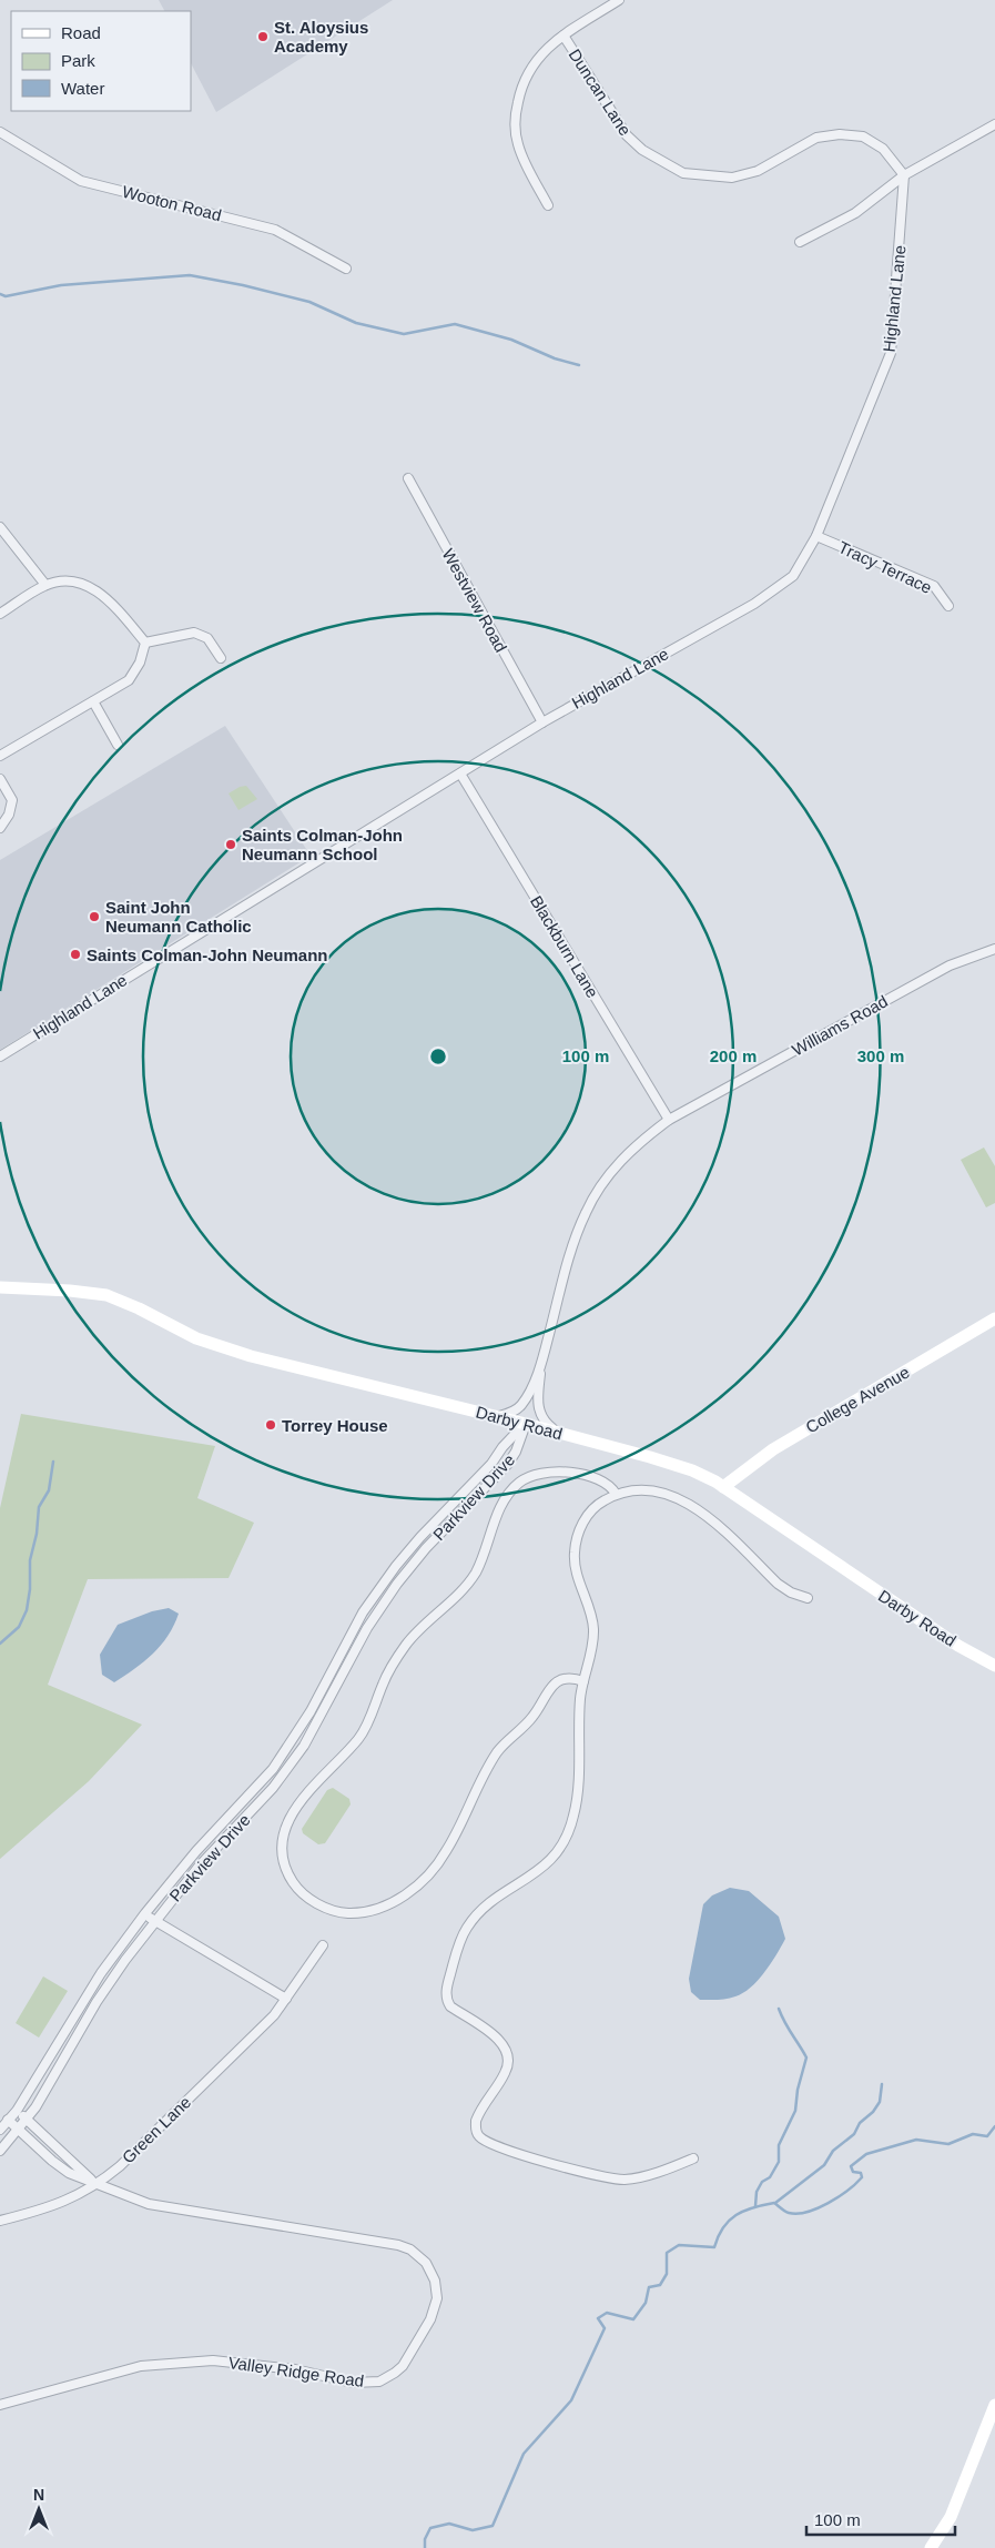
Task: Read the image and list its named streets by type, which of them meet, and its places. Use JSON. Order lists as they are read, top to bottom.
{
  "streets": {
    "main road": ["College Avenue", "Darby Road"],
    "street": [
      "Duncan Lane",
      "Wooton Road",
      "Highland Lane",
      "Tracy Terrace",
      "Westview Road",
      "Blackburn Lane",
      "Williams Road",
      "Parkview Drive",
      "Green Lane",
      "Valley Ridge Road"
    ]
  },
  "crossings": [
    ["Duncan Lane", "Highland Lane"],
    ["Highland Lane", "Tracy Terrace"],
    ["Highland Lane", "Westview Road"],
    ["Highland Lane", "Blackburn Lane"],
    ["Blackburn Lane", "Williams Road"],
    ["Williams Road", "Darby Road"],
    ["College Avenue", "Darby Road"],
    ["Darby Road", "Parkview Drive"],
    ["Parkview Drive", "Valley Ridge Road"],
    ["Green Lane", "Valley Ridge Road"]
  ],
  "places": [
    "St. Aloysius Academy",
    "Saints Colman-John Neumann School",
    "Saint John Neumann Catholic",
    "Saints Colman-John Neumann",
    "Torrey House"
  ],
  "legend": ["Road", "Park", "Water"],
  "scale_bar": "100 m",
  "north": "top",
  "rings": ["100 m", "200 m", "300 m"]
}
